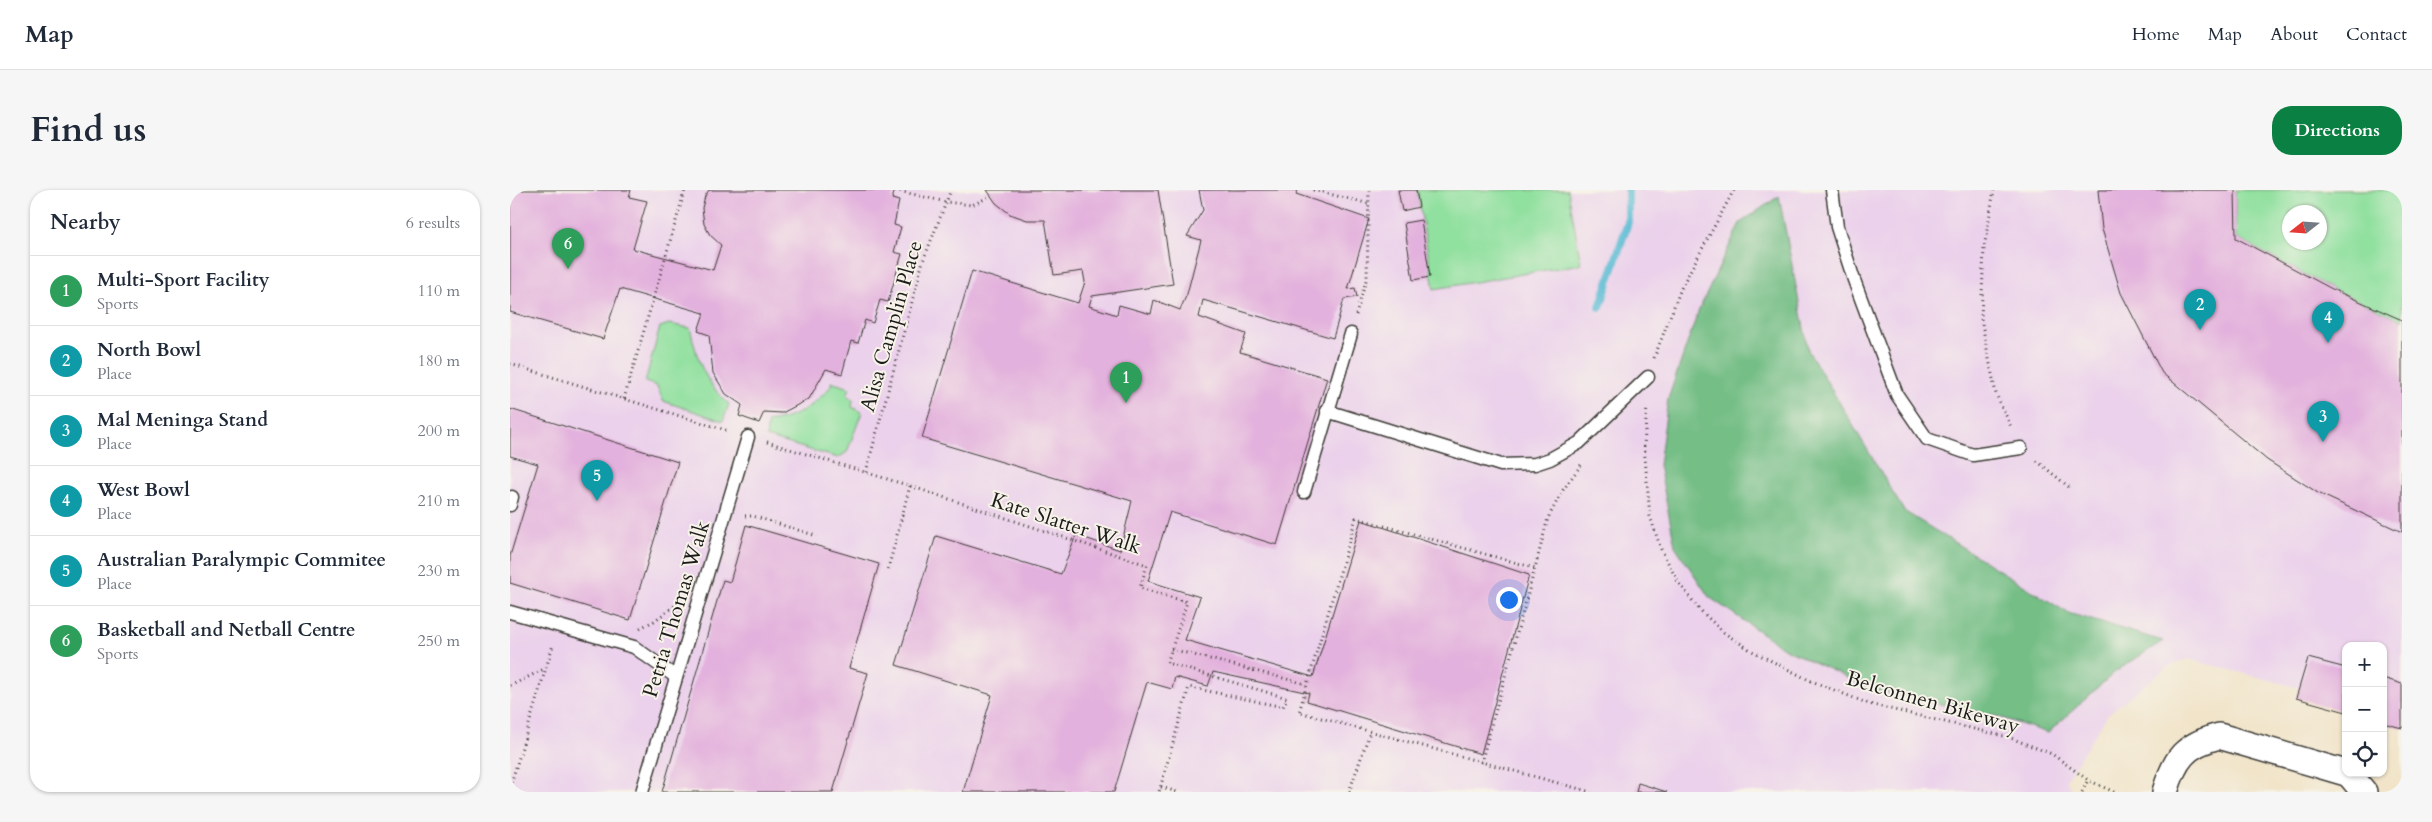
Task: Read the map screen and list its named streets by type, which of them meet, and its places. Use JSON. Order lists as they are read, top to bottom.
{
  "streets": {
    "lane": ["Petria Thomas Walk"],
    "path": ["Alisa Camplin Place", "Kate Slatter Walk", "Belconnen Bikeway"]
  },
  "crossings": [
    ["Alisa Camplin Place", "Kate Slatter Walk"],
    ["Kate Slatter Walk", "Petria Thomas Walk"]
  ],
  "north": "left",
  "page": {
    "header": "Map",
    "nav": [
      "Home",
      "Map",
      "About",
      "Contact"
    ],
    "title": "Find us",
    "buttons": "Directions",
    "heading": ["Nearby", "6 results"],
    "pins": [
      "6",
      "2",
      "4",
      "1",
      "3",
      "5"
    ],
    "list": [
      {
        "mark": "1",
        "name": "Multi-Sport Facility",
        "note": "Sports",
        "value": "110 m"
      },
      {
        "mark": "2",
        "name": "North Bowl",
        "note": "Place",
        "value": "180 m"
      },
      {
        "mark": "3",
        "name": "Mal Meninga Stand",
        "note": "Place",
        "value": "200 m"
      },
      {
        "mark": "4",
        "name": "West Bowl",
        "note": "Place",
        "value": "210 m"
      },
      {
        "mark": "5",
        "name": "Australian Paralympic Commitee",
        "note": "Place",
        "value": "230 m"
      },
      {
        "mark": "6",
        "name": "Basketball and Netball Centre",
        "note": "Sports",
        "value": "250 m"
      }
    ],
    "map_buttons": ["+", "−"]
  }
}
